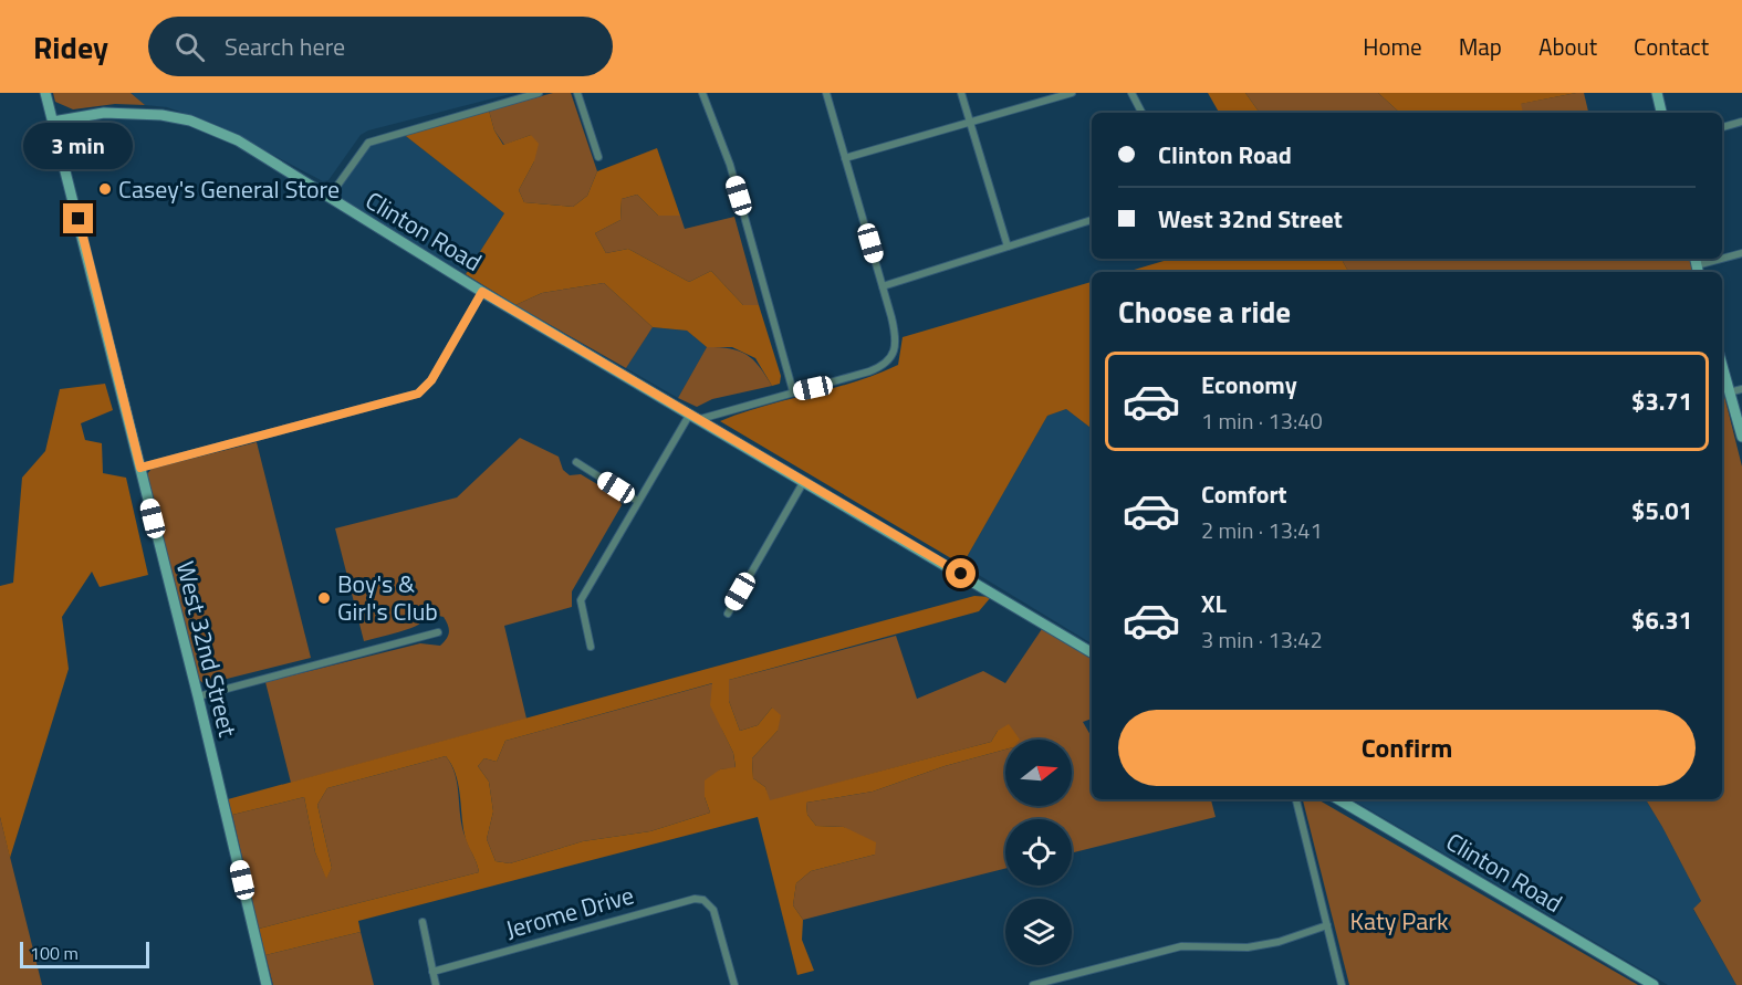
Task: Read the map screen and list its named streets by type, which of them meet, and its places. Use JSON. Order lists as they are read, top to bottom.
{
  "streets": {
    "street": ["Clinton Road", "West 32nd Street", "Jerome Drive"]
  },
  "crossings": [
    ["Clinton Road", "West 32nd Street"]
  ],
  "parks": ["Katy Park"],
  "places": ["Casey's General Store", "Boy's & Girl's Club"],
  "scale_bar": "100 m",
  "north": "right",
  "page": {
    "header": "Ridey",
    "search": "Search here",
    "nav": [
      "Home",
      "Map",
      "About",
      "Contact"
    ],
    "banner": ["Clinton Road", "West 32nd Street"],
    "bubble": "3 min",
    "heading": "Choose a ride",
    "list": [
      {
        "name": "Economy",
        "note": "1 min · 13:40",
        "value": "$3.71"
      },
      {
        "name": "Comfort",
        "note": "2 min · 13:41",
        "value": "$5.01"
      },
      {
        "name": "XL",
        "note": "3 min · 13:42",
        "value": "$6.31"
      }
    ],
    "buttons": "Confirm",
    "scale": "100 m"
  }
}
